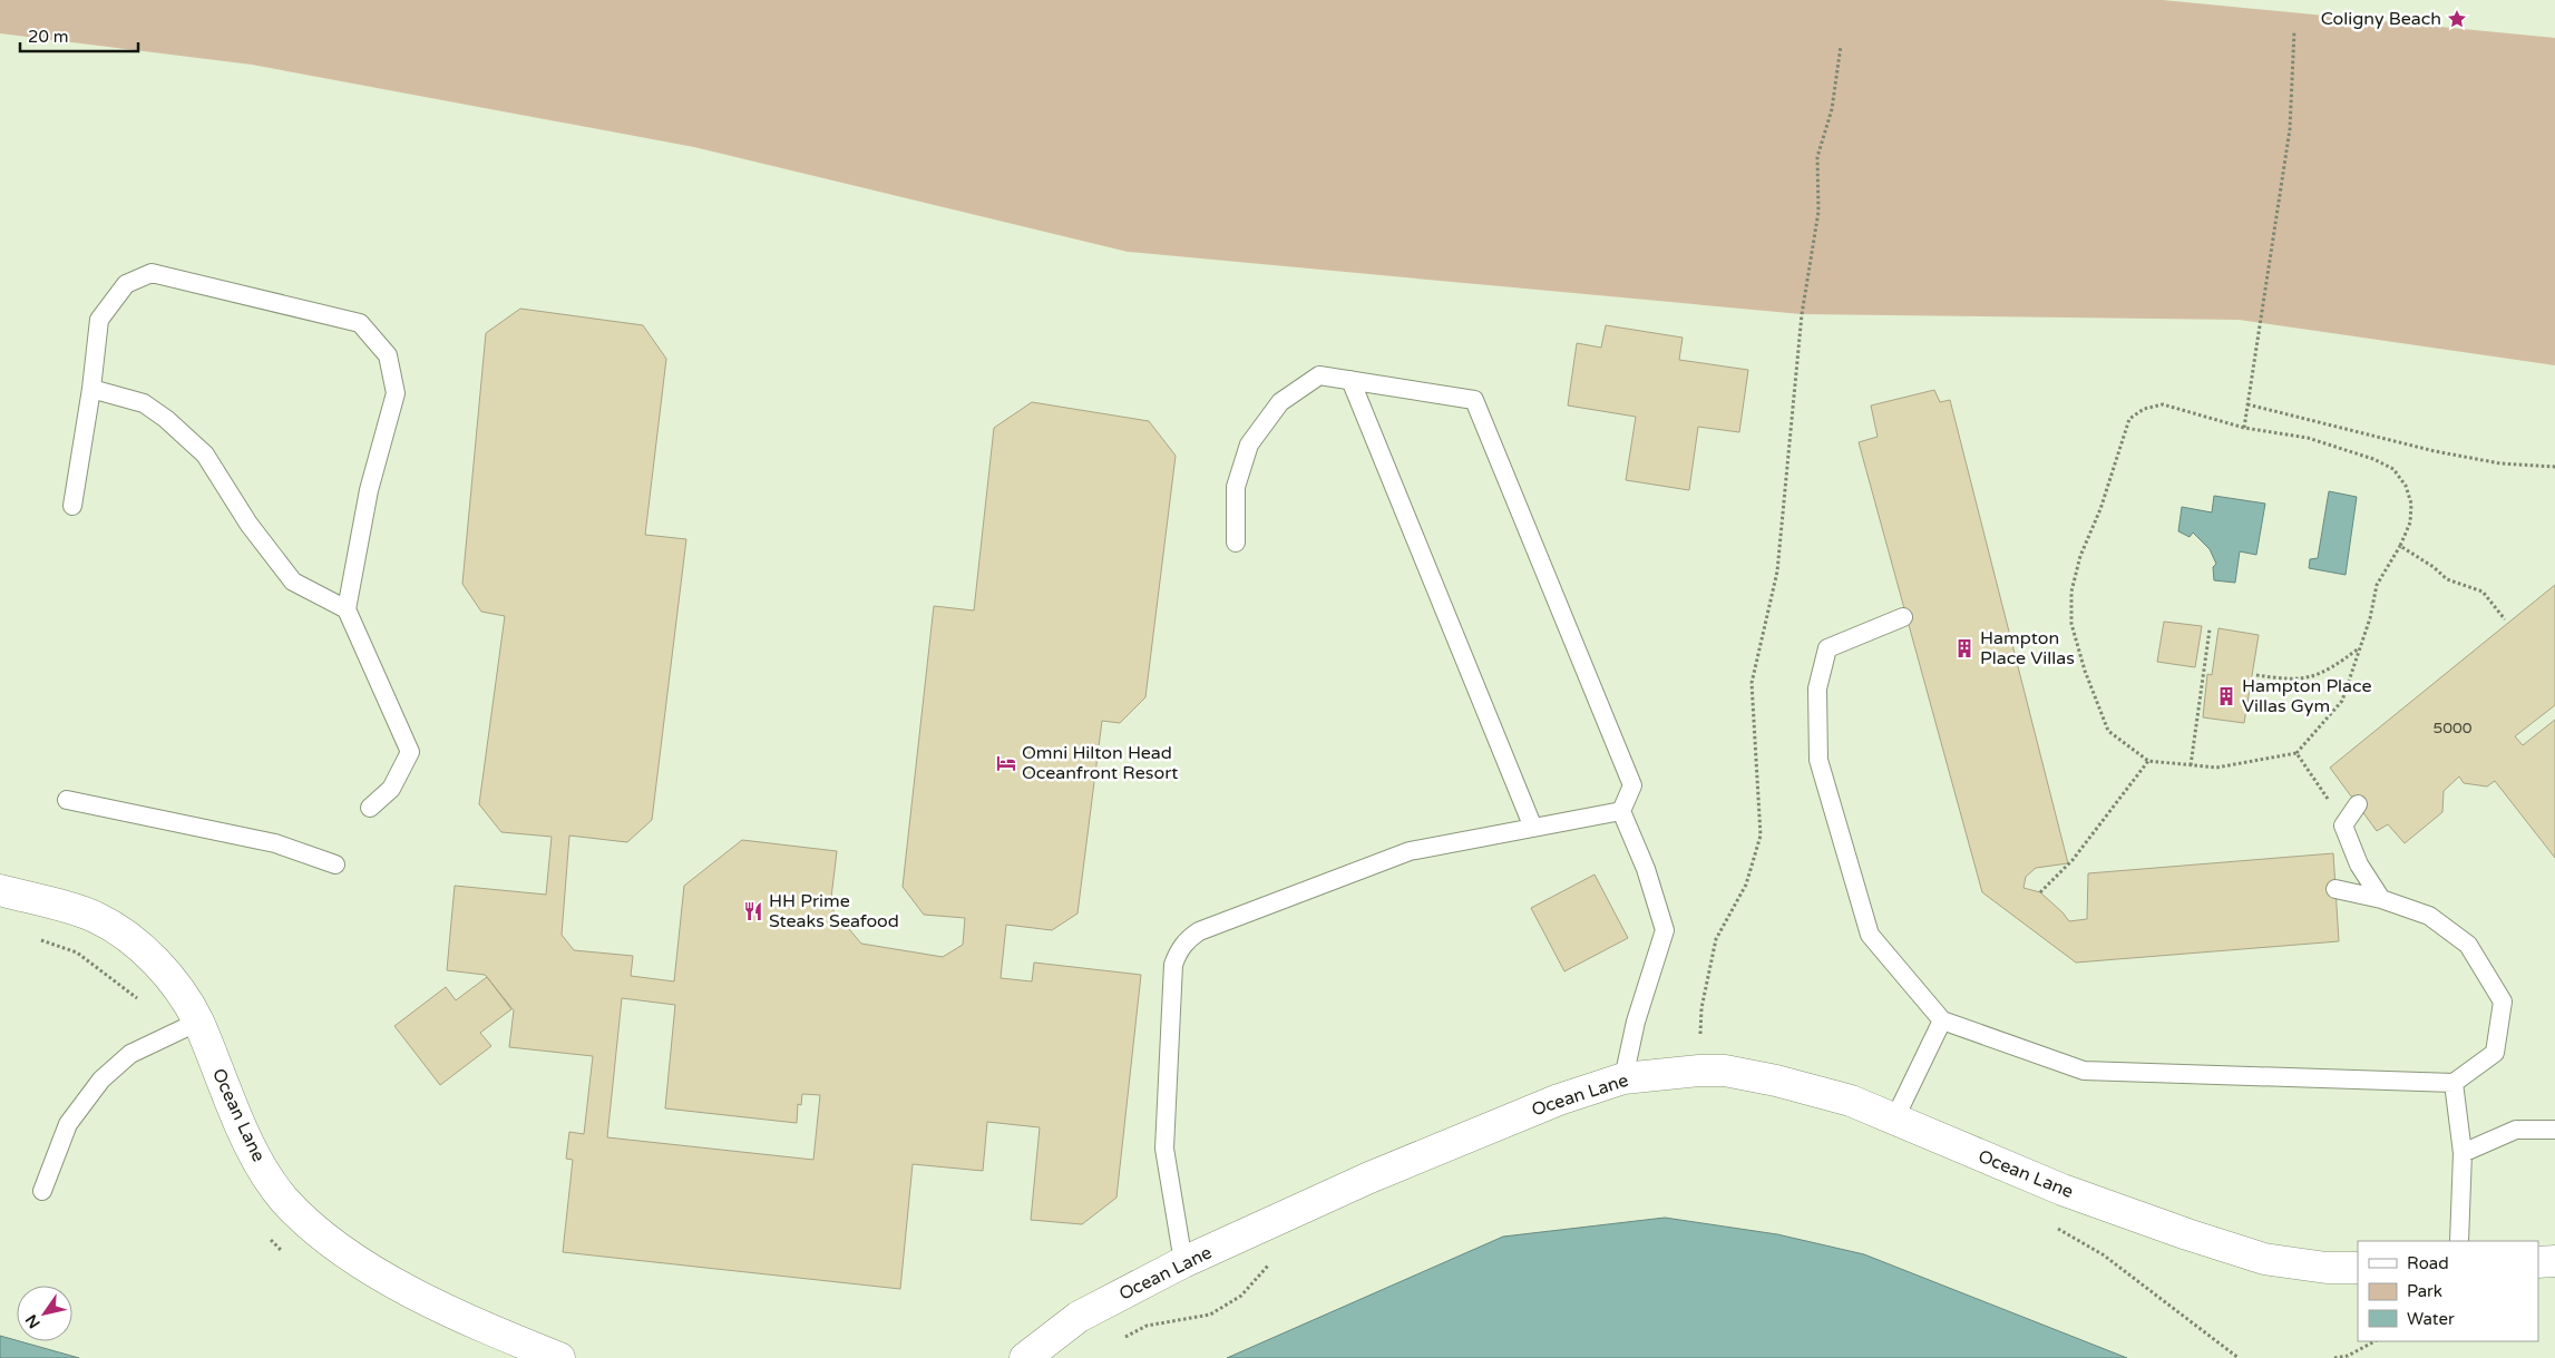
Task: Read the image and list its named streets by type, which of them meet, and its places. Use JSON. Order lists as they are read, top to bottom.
{
  "streets": {
    "street": ["Ocean Lane"]
  },
  "places": {
    "place": ["Coligny Beach"],
    "building": ["Hampton Place Villas", "Hampton Place Villas Gym"],
    "hotel": ["Omni Hilton Head Oceanfront Resort"],
    "restaurant": ["HH Prime Steaks Seafood"]
  },
  "house_numbers": ["5000"],
  "legend": ["Road", "Park", "Water"],
  "scale_bar": "20 m",
  "north": "bottom left"
}
